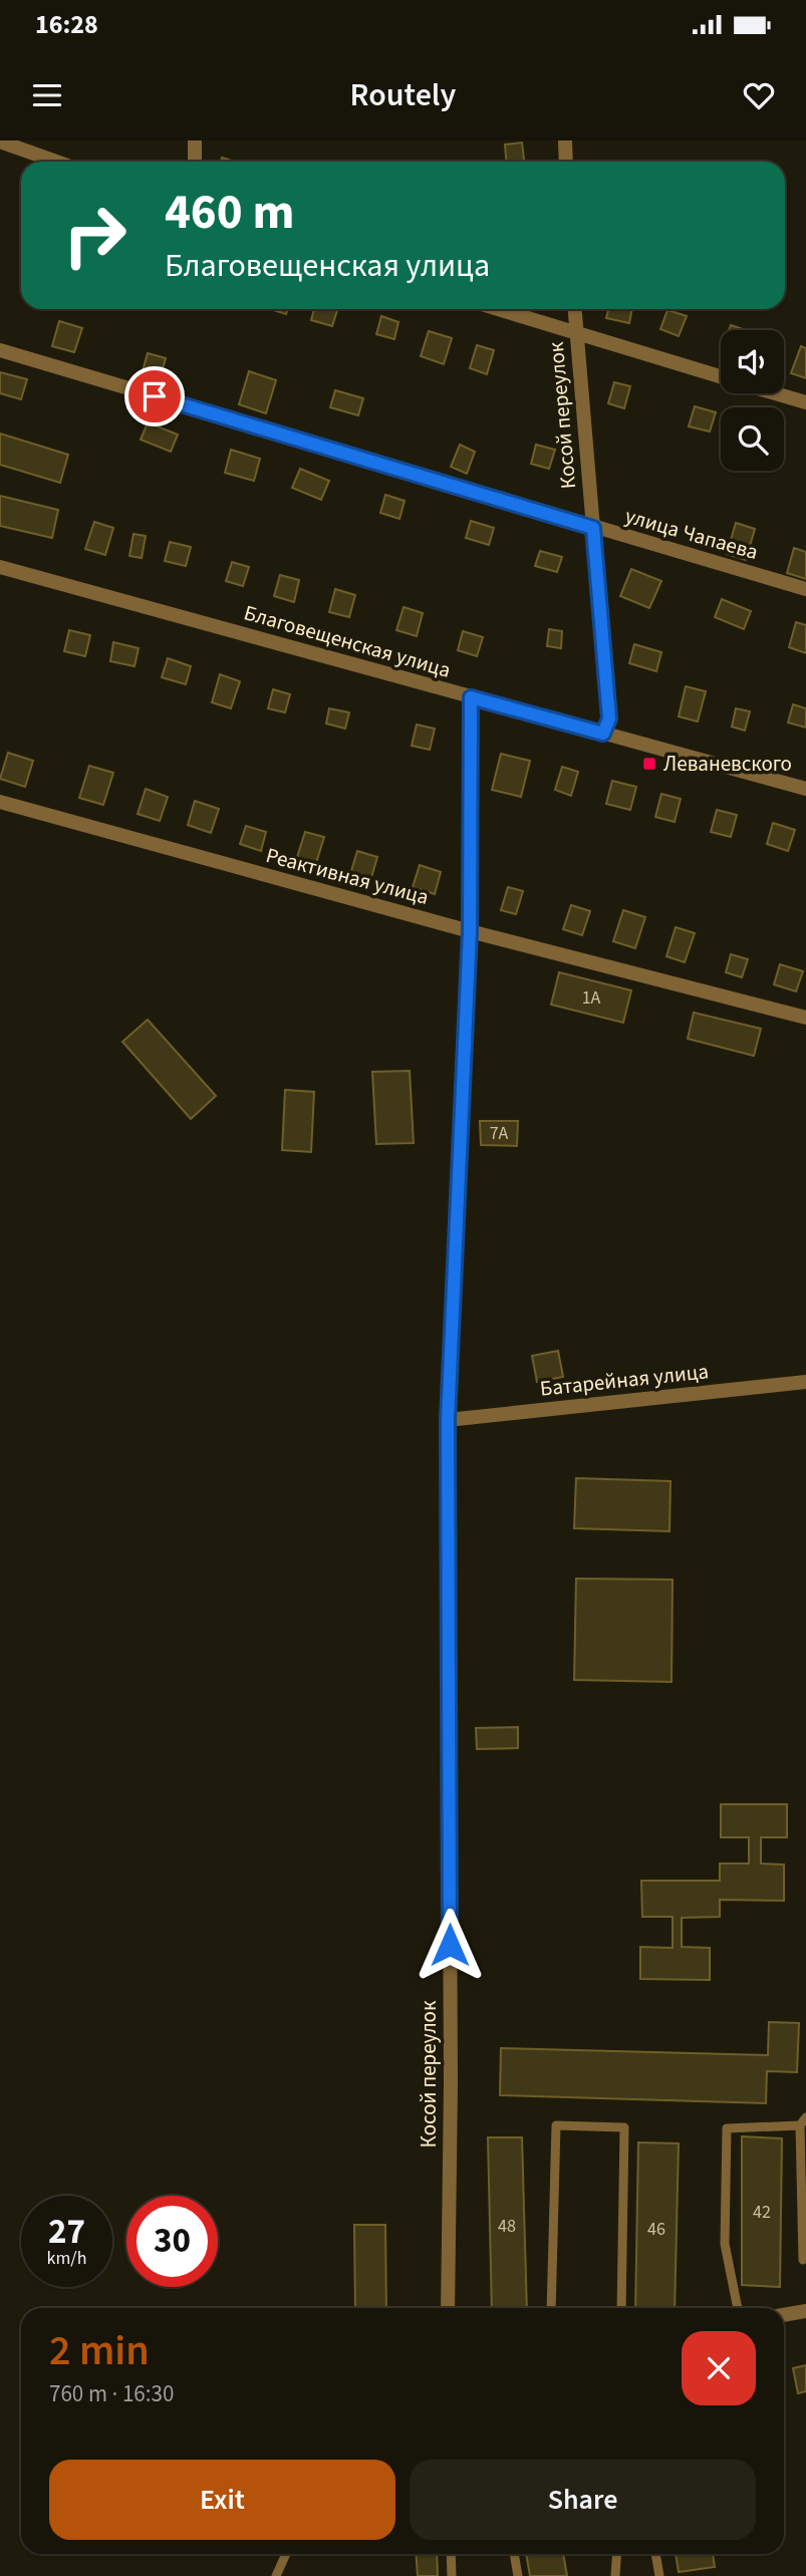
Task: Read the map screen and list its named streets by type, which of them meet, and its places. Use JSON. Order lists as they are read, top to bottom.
{
  "streets": {
    "street": [
      "Косой переулок",
      "улица Чапаева",
      "Благовещенская улица",
      "Реактивная улица",
      "Батарейная улица"
    ]
  },
  "crossings": [
    ["Косой переулок", "улица Чапаева"],
    ["Косой переулок", "Благовещенская улица"],
    ["Косой переулок", "Реактивная улица"],
    ["Косой переулок", "Батарейная улица"]
  ],
  "places": {
    "transit": ["Леваневского"]
  },
  "house_numbers": [
    "1А",
    "7А",
    "42",
    "48",
    "46"
  ],
  "page": {
    "status": "16:28",
    "header": "Routely",
    "turn": ["460 m", "Благовещенская улица"],
    "speed": "27 km/h",
    "limit": "30",
    "heading": ["2 min", "760 m · 16:30"],
    "buttons": ["Exit", "Share"]
  }
}
